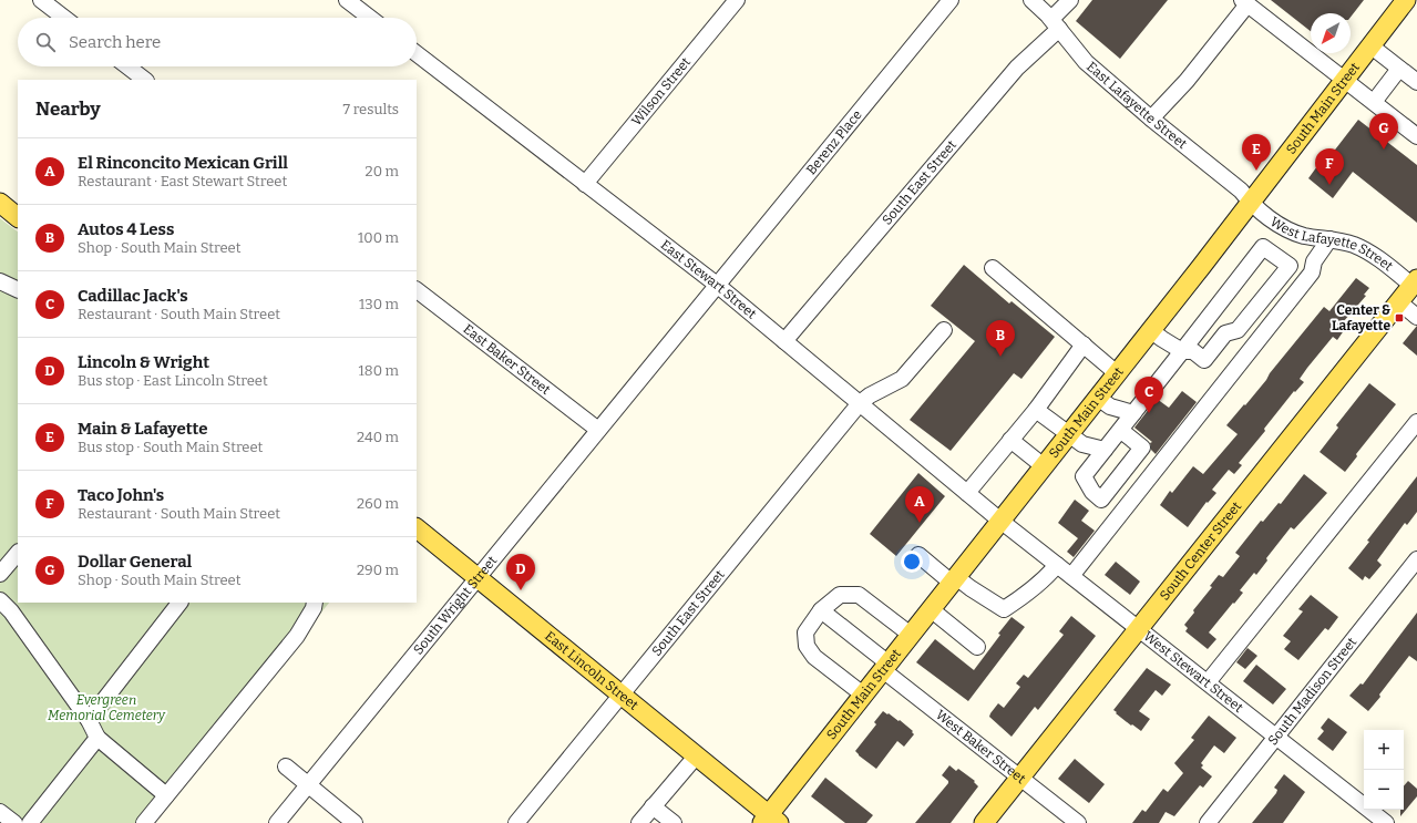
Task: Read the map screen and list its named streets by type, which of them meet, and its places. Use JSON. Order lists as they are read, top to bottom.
{
  "streets": {
    "main road": ["South Main Street", "South Center Street", "East Lincoln Street"],
    "street": [
      "Wilson Street",
      "East Lafayette Street",
      "Berenz Place",
      "South East Street",
      "West Lafayette Street",
      "East Stewart Street",
      "East Baker Street",
      "South Wright Street",
      "West Stewart Street",
      "South Madison Street",
      "West Baker Street"
    ]
  },
  "crossings": [
    ["Wilson Street", "East Stewart Street"],
    ["East Lafayette Street", "South Main Street"],
    ["East Lafayette Street", "South East Street"],
    ["East Lafayette Street", "West Lafayette Street"],
    ["South Main Street", "West Lafayette Street"],
    ["South Main Street", "East Stewart Street"],
    ["South Main Street", "East Lincoln Street"],
    ["South Main Street", "West Stewart Street"],
    ["South Main Street", "West Baker Street"],
    ["Berenz Place", "East Stewart Street"],
    ["Berenz Place", "South Wright Street"],
    ["South East Street", "East Stewart Street"],
    ["South East Street", "East Lincoln Street"],
    ["West Lafayette Street", "South Center Street"],
    ["East Stewart Street", "South Wright Street"],
    ["East Stewart Street", "West Stewart Street"],
    ["East Baker Street", "South Wright Street"],
    ["South Center Street", "West Stewart Street"],
    ["South Center Street", "West Baker Street"],
    ["South Wright Street", "East Lincoln Street"],
    ["West Stewart Street", "South Madison Street"]
  ],
  "parks": ["Evergreen Memorial Cemetery"],
  "places": {
    "transit": ["Center & Lafayette"]
  },
  "north": "bottom left",
  "page": {
    "search": "Search here",
    "heading": ["Nearby", "7 results"],
    "pins": [
      "G",
      "E",
      "F",
      "B",
      "C",
      "A",
      "D"
    ],
    "list": [
      {
        "mark": "A",
        "name": "El Rinconcito Mexican Grill",
        "note": "Restaurant · East Stewart Street",
        "value": "20 m"
      },
      {
        "mark": "B",
        "name": "Autos 4 Less",
        "note": "Shop · South Main Street",
        "value": "100 m"
      },
      {
        "mark": "C",
        "name": "Cadillac Jack's",
        "note": "Restaurant · South Main Street",
        "value": "130 m"
      },
      {
        "mark": "D",
        "name": "Lincoln & Wright",
        "note": "Bus stop · East Lincoln Street",
        "value": "180 m"
      },
      {
        "mark": "E",
        "name": "Main & Lafayette",
        "note": "Bus stop · South Main Street",
        "value": "240 m"
      },
      {
        "mark": "F",
        "name": "Taco John's",
        "note": "Restaurant · South Main Street",
        "value": "260 m"
      },
      {
        "mark": "G",
        "name": "Dollar General",
        "note": "Shop · South Main Street",
        "value": "290 m"
      }
    ],
    "map_buttons": ["+", "−"]
  }
}
